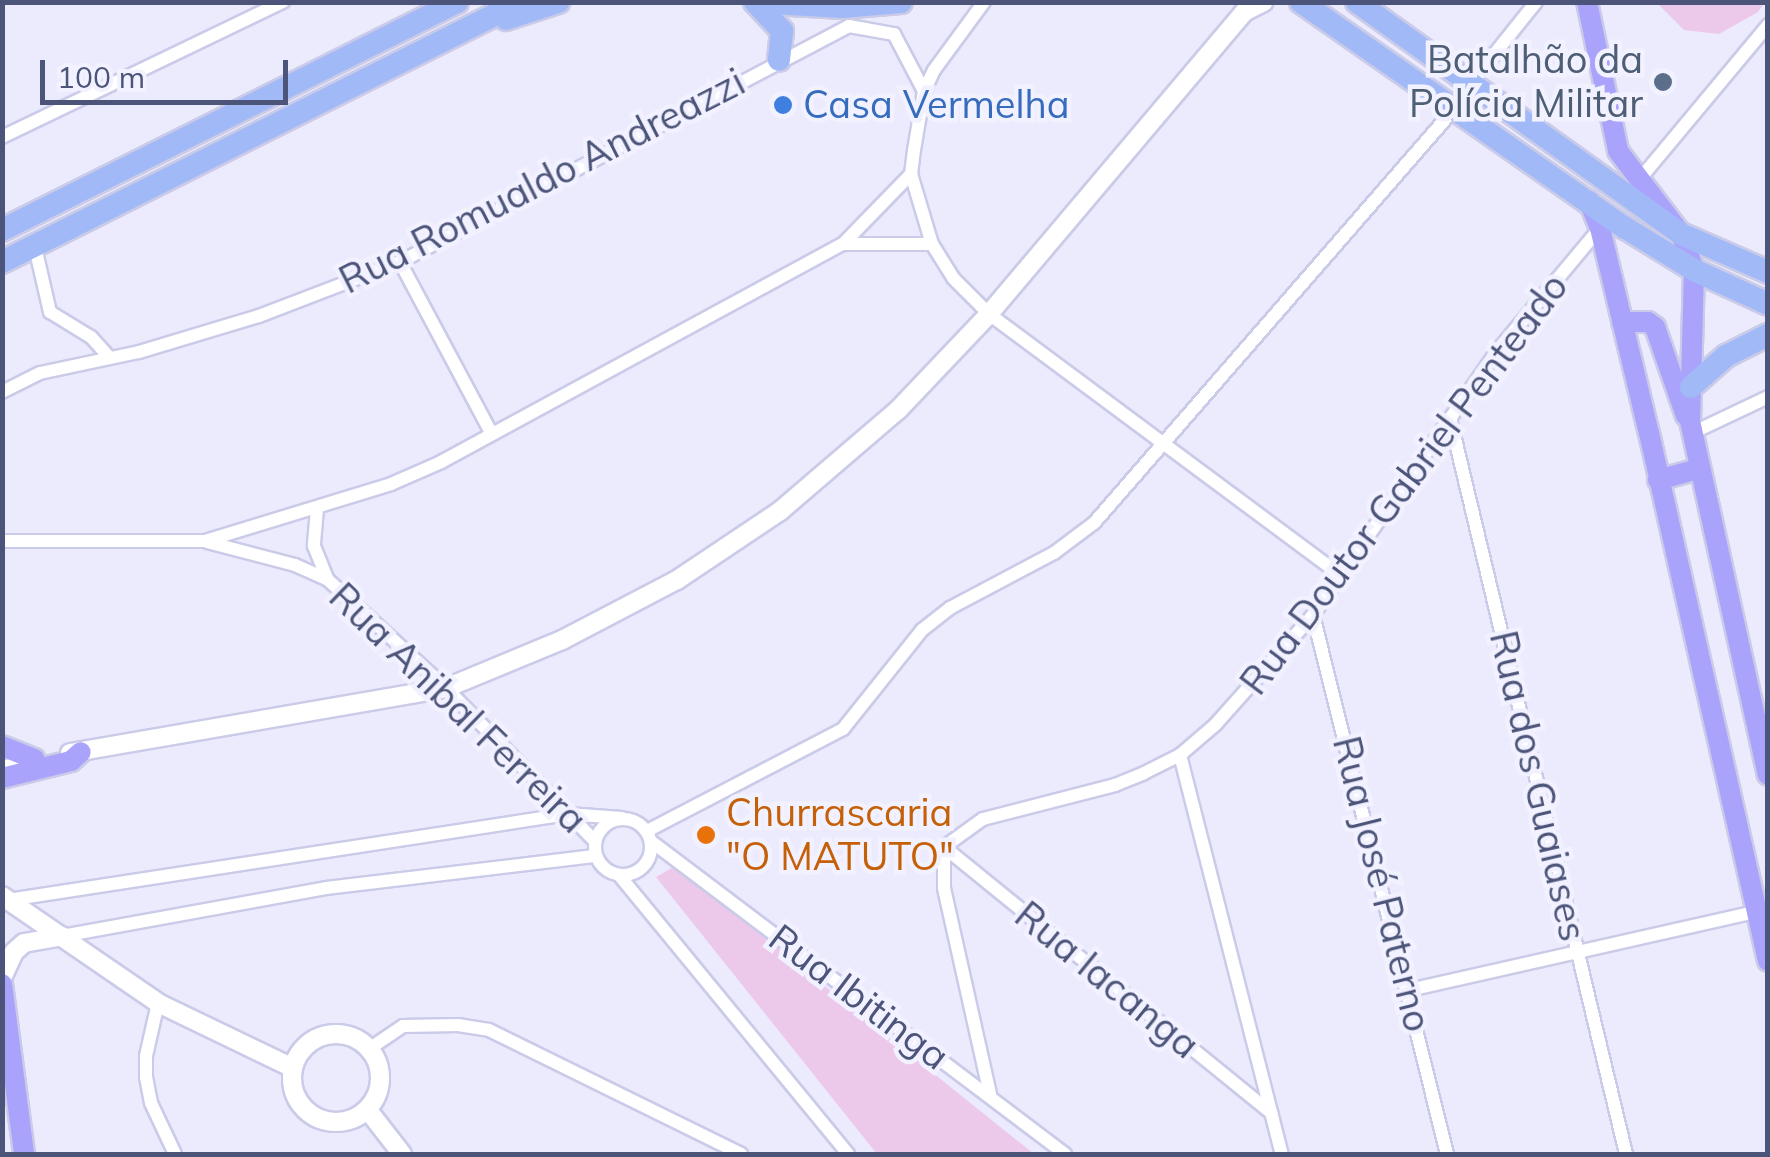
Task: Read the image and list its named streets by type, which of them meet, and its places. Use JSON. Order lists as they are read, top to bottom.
{
  "streets": {
    "street": [
      "Rua Romualdo Andreazzi",
      "Rua Doutor Gabriel Penteado",
      "Rua Anibal Ferreira",
      "Rua dos Guaiases",
      "Rua José Paterno",
      "Rua Iacanga",
      "Rua Ibitinga"
    ]
  },
  "crossings": [
    ["Rua Doutor Gabriel Penteado", "Rua dos Guaiases"],
    ["Rua Doutor Gabriel Penteado", "Rua José Paterno"],
    ["Rua Doutor Gabriel Penteado", "Rua Iacanga"],
    ["Rua Anibal Ferreira", "Rua Ibitinga"]
  ],
  "places": ["Batalhão da Polícia Militar", "Casa Vermelha", "Churrascaria \"O MATUTO\""],
  "scale_bar": "100 m"
}
